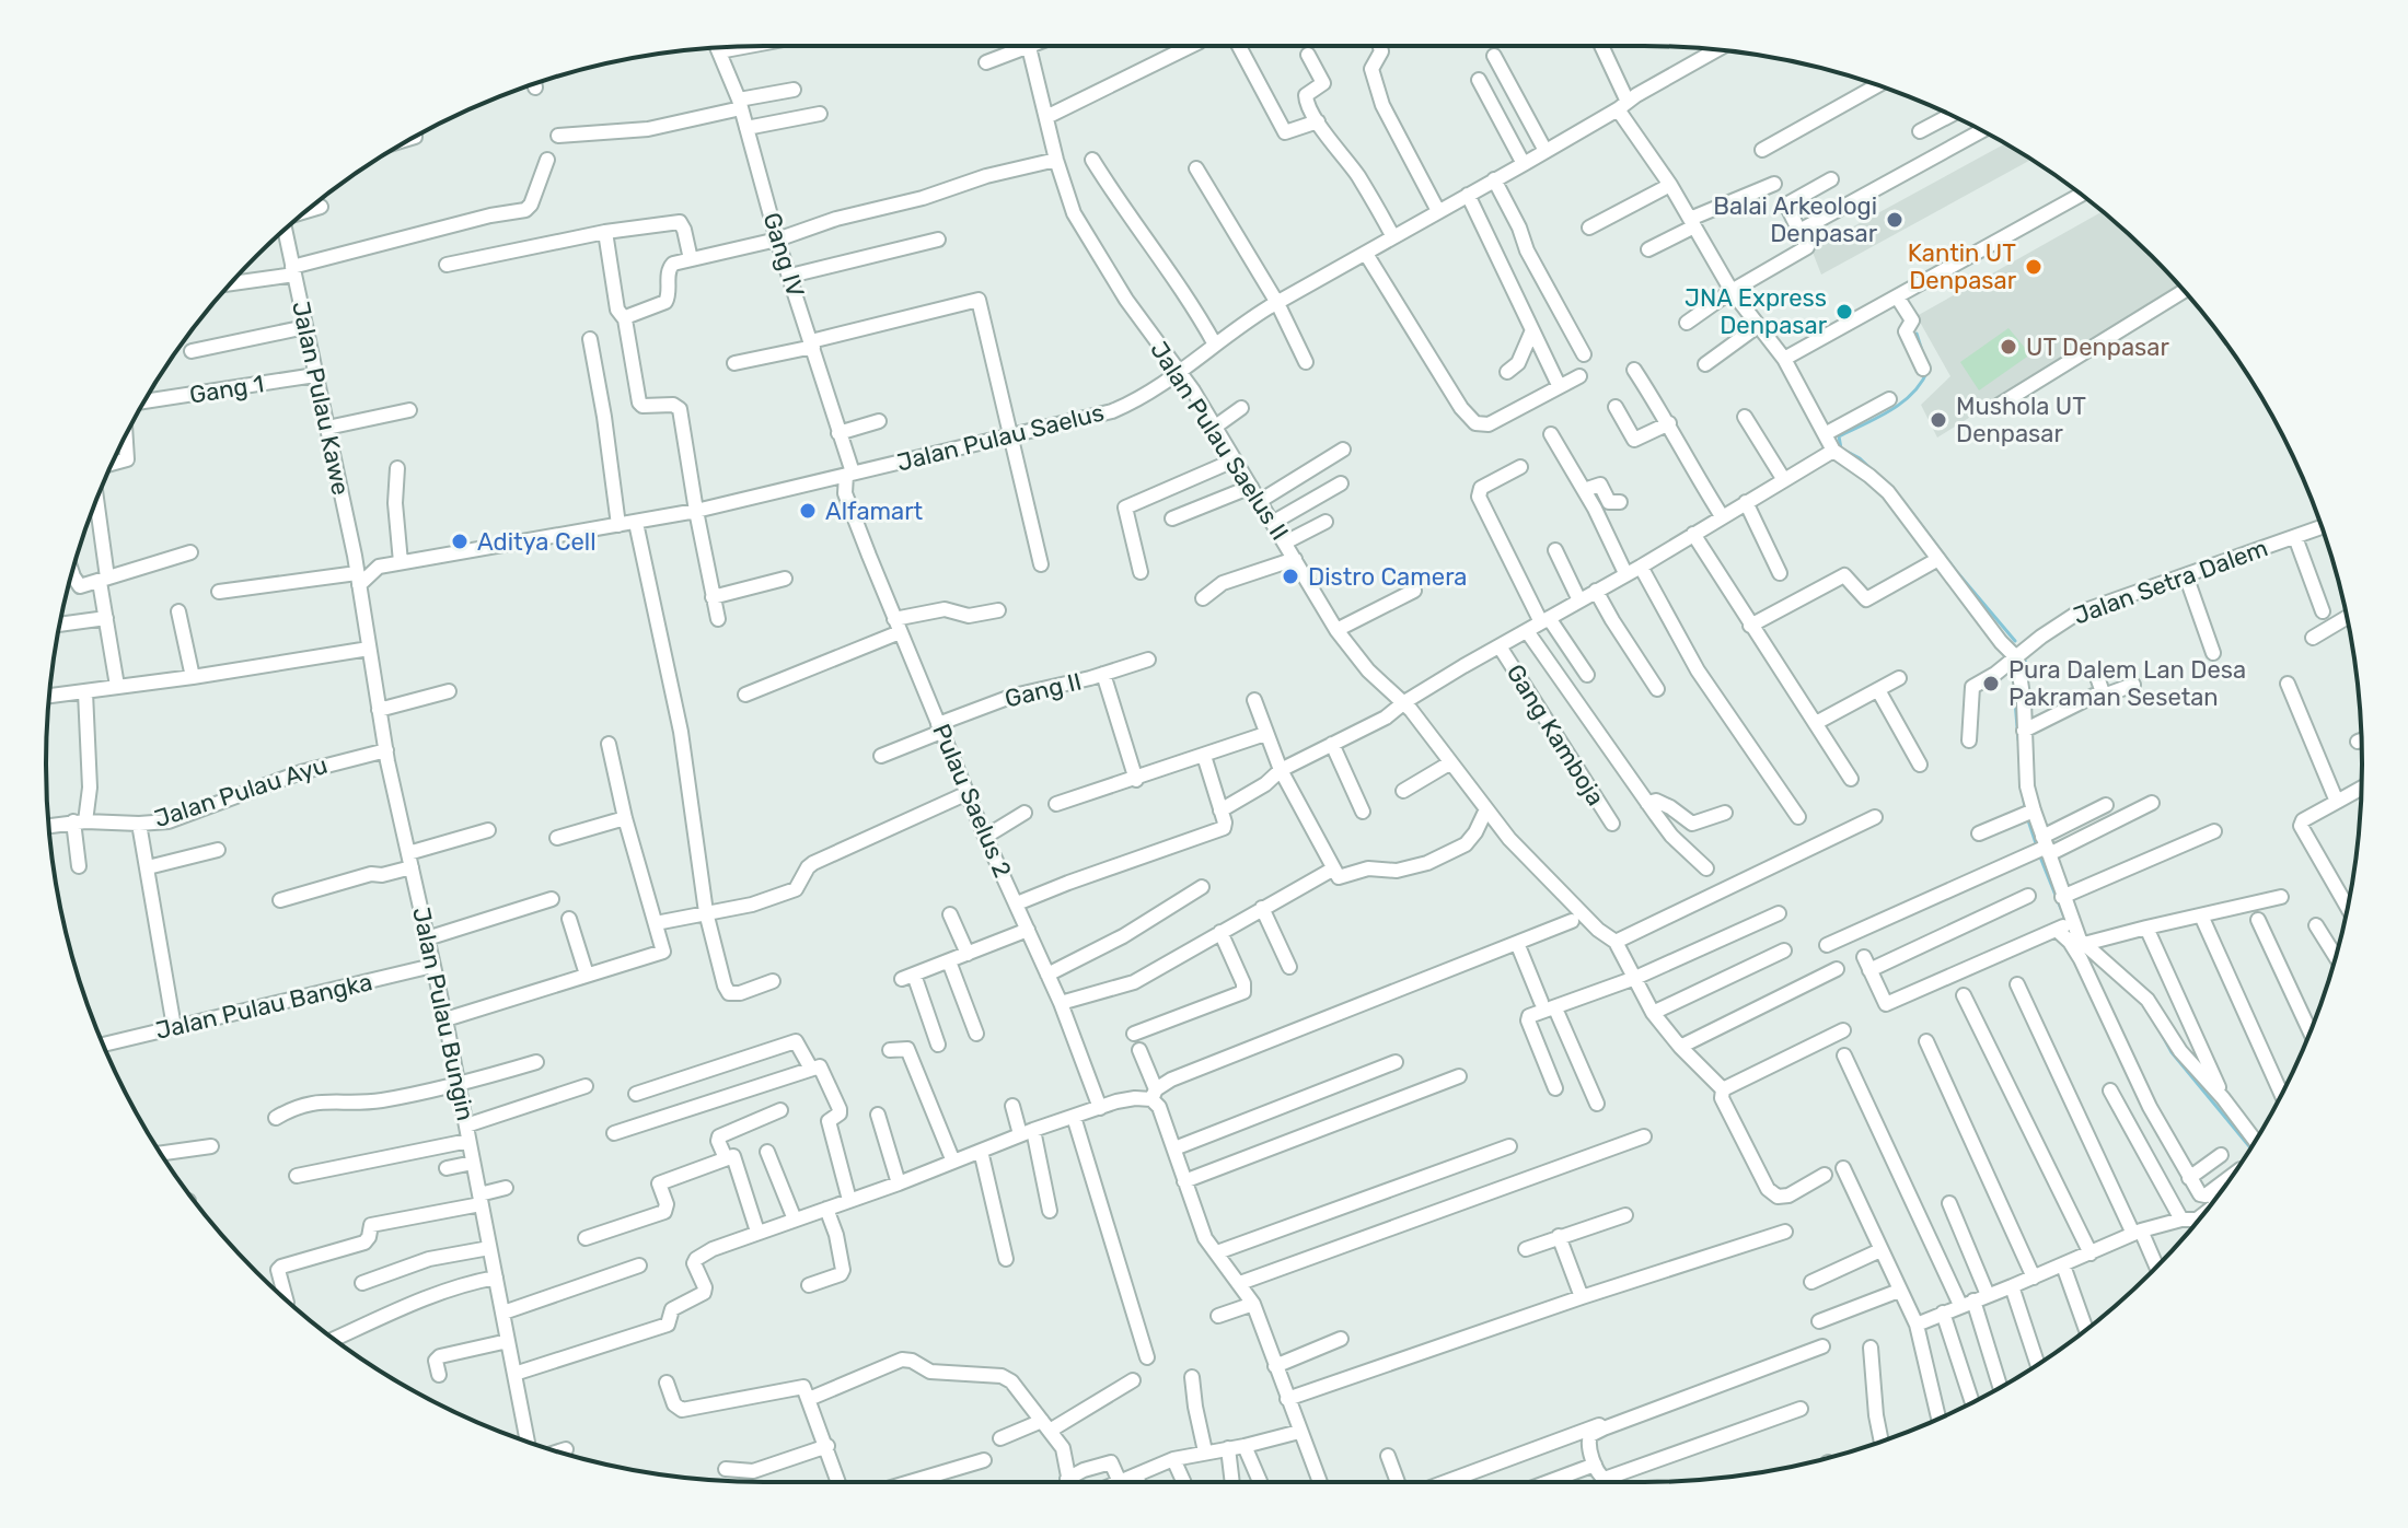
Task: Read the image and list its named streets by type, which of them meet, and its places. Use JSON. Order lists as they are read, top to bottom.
{
  "streets": {
    "street": [
      "Gang IV",
      "Gang 1",
      "Jalan Pulau Kawe",
      "Jalan Pulau Saelus",
      "Jalan Pulau Saelus II",
      "Jalan Setra Dalem",
      "Gang II",
      "Gang Kamboja",
      "Jalan Pulau Ayu",
      "Pulau Saelus 2",
      "Jalan Pulau Bangka",
      "Jalan Pulau Bungin"
    ]
  },
  "crossings": [
    ["Gang IV", "Jalan Pulau Saelus"],
    ["Gang IV", "Pulau Saelus 2"],
    ["Gang 1", "Jalan Pulau Kawe"],
    ["Jalan Pulau Kawe", "Jalan Pulau Bungin"],
    ["Jalan Pulau Saelus", "Jalan Pulau Saelus II"],
    ["Jalan Pulau Saelus", "Pulau Saelus 2"],
    ["Gang II", "Pulau Saelus 2"],
    ["Jalan Pulau Ayu", "Jalan Pulau Bungin"],
    ["Jalan Pulau Bangka", "Jalan Pulau Bungin"]
  ],
  "places": [
    "Balai Arkeologi Denpasar",
    "Kantin UT Denpasar",
    "JNA Express Denpasar",
    "UT Denpasar",
    "Mushola UT Denpasar",
    "Alfamart",
    "Aditya Cell",
    "Distro Camera",
    "Pura Dalem Lan Desa Pakraman Sesetan"
  ]
}
